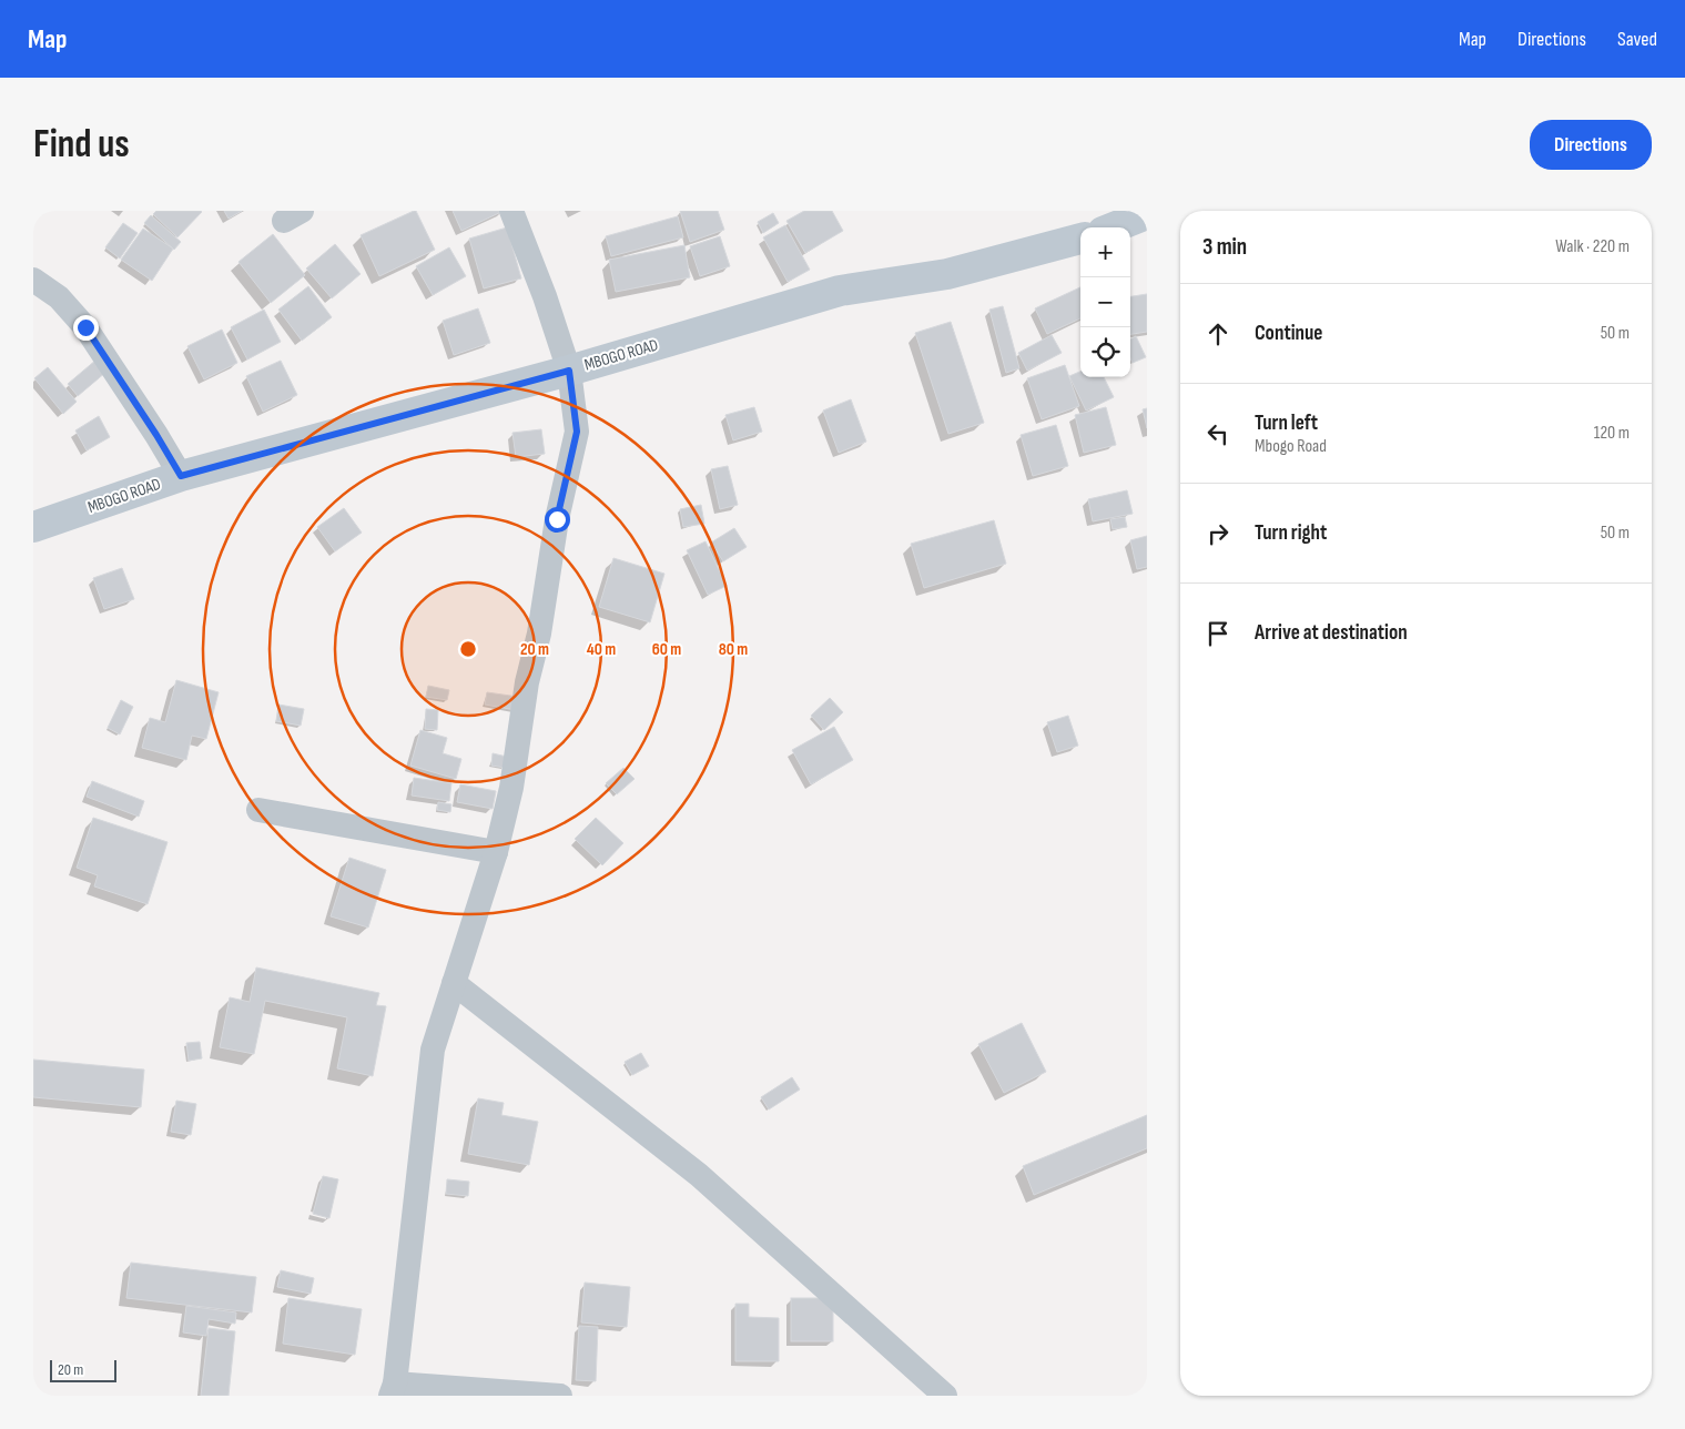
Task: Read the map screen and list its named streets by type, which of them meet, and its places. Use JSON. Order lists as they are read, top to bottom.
{
  "streets": {
    "main road": ["MBOGO ROAD"]
  },
  "scale_bar": "20 m",
  "page": {
    "header": "Map",
    "nav": ["Map", "Directions", "Saved"],
    "buttons": "Directions",
    "title": "Find us",
    "heading": ["3 min", "Walk · 220 m"],
    "map_buttons": ["+", "−"],
    "list": [
      ["Continue", "50 m"],
      ["Turn left", "Mbogo Road", "120 m"],
      ["Turn right", "50 m"],
      "Arrive at destination"
    ],
    "scale": "20 m"
  },
  "rings": [
    "20 m",
    "40 m",
    "60 m",
    "80 m"
  ]
}
